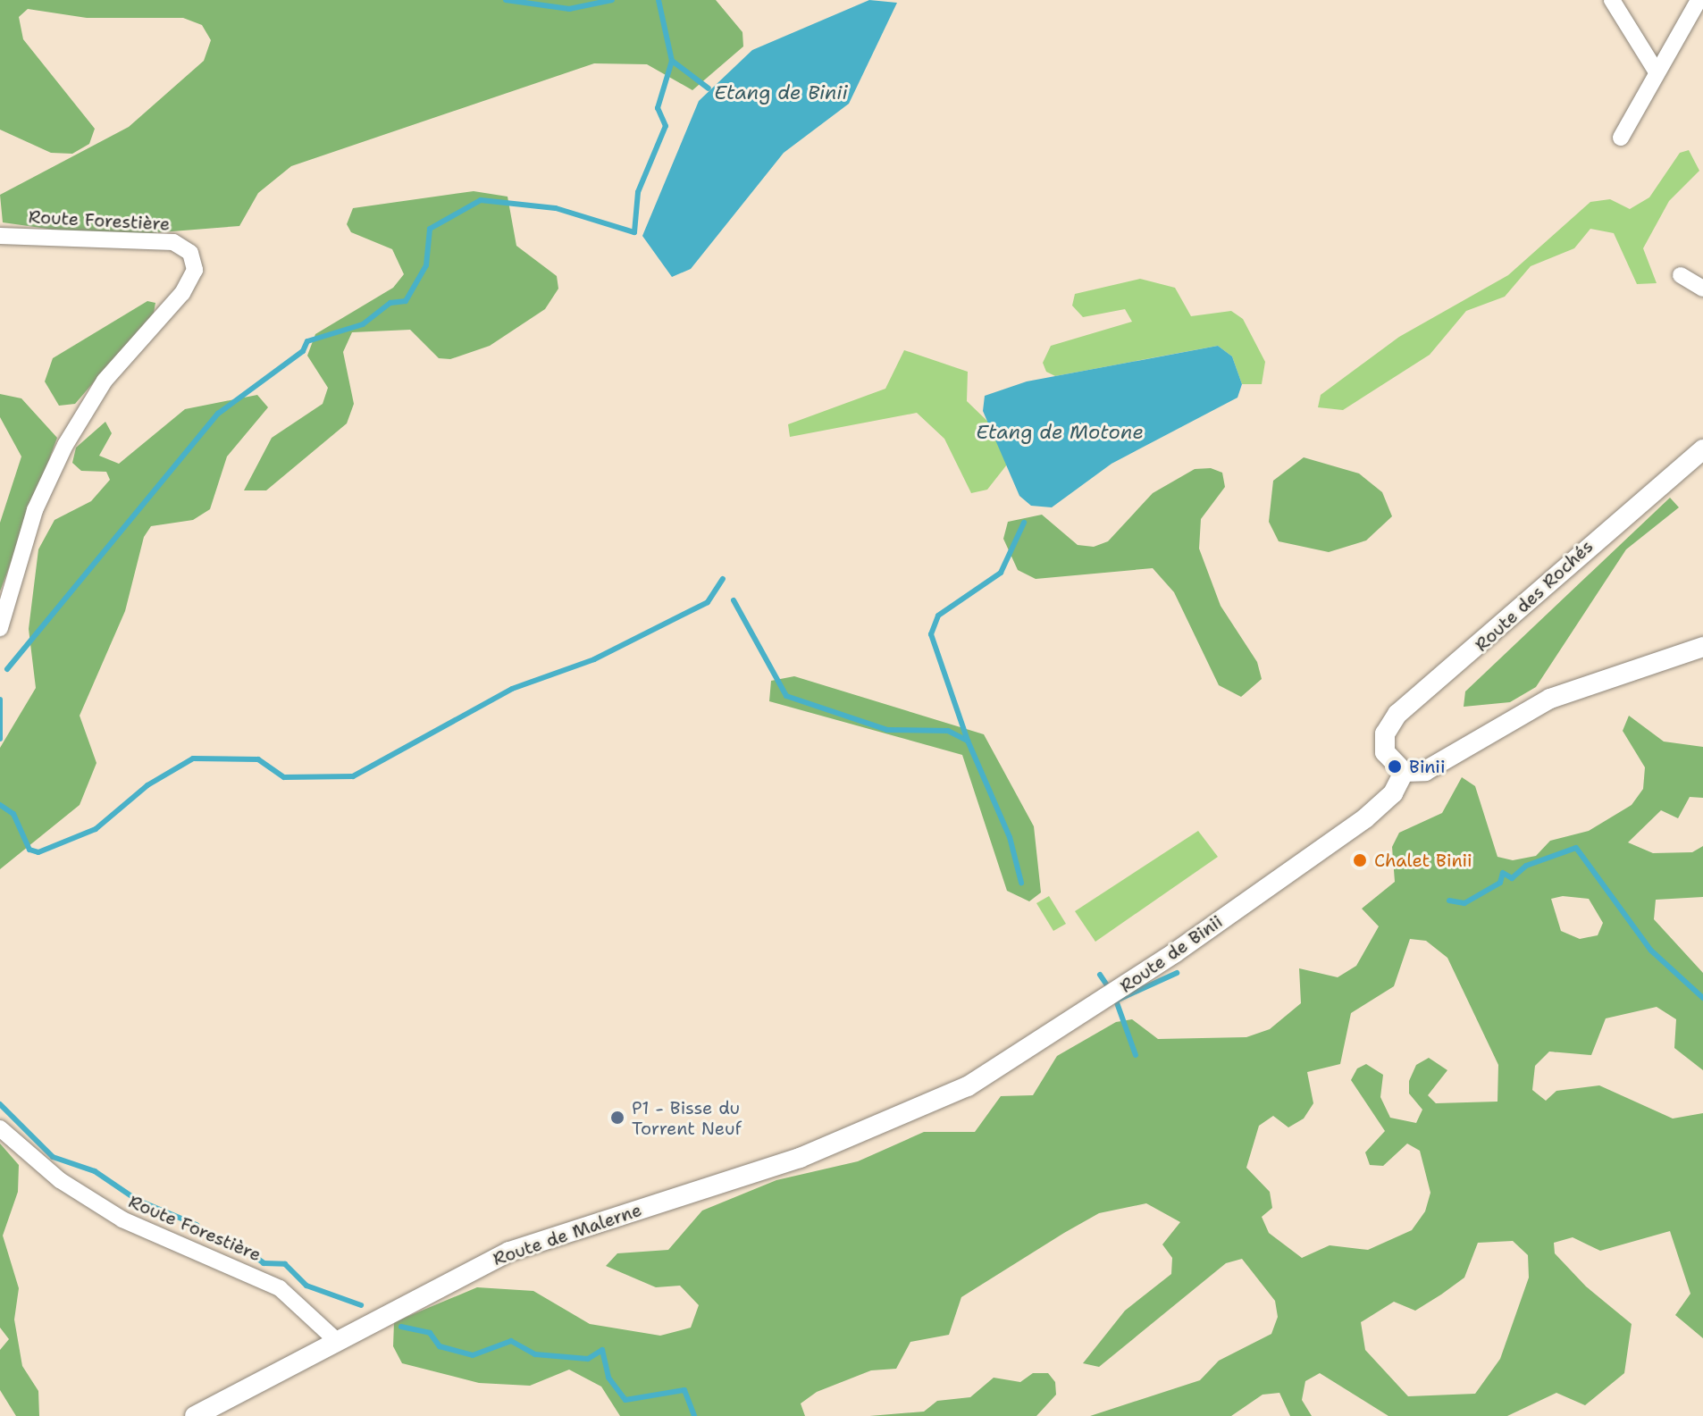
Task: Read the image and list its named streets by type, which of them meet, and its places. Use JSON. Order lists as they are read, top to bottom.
{
  "streets": {
    "street": [
      "Route Forestière",
      "Route des Rochés",
      "Route de Binii",
      "Route de Malerne"
    ]
  },
  "crossings": [
    ["Route Forestière", "Route de Malerne"],
    ["Route des Rochés", "Route de Binii"],
    ["Route de Binii", "Route de Malerne"]
  ],
  "water": ["Etang de Binii", "Etang de Motone"],
  "places": ["Binii", "Chalet Binii", "P1 - Bisse du Torrent Neuf"]
}
